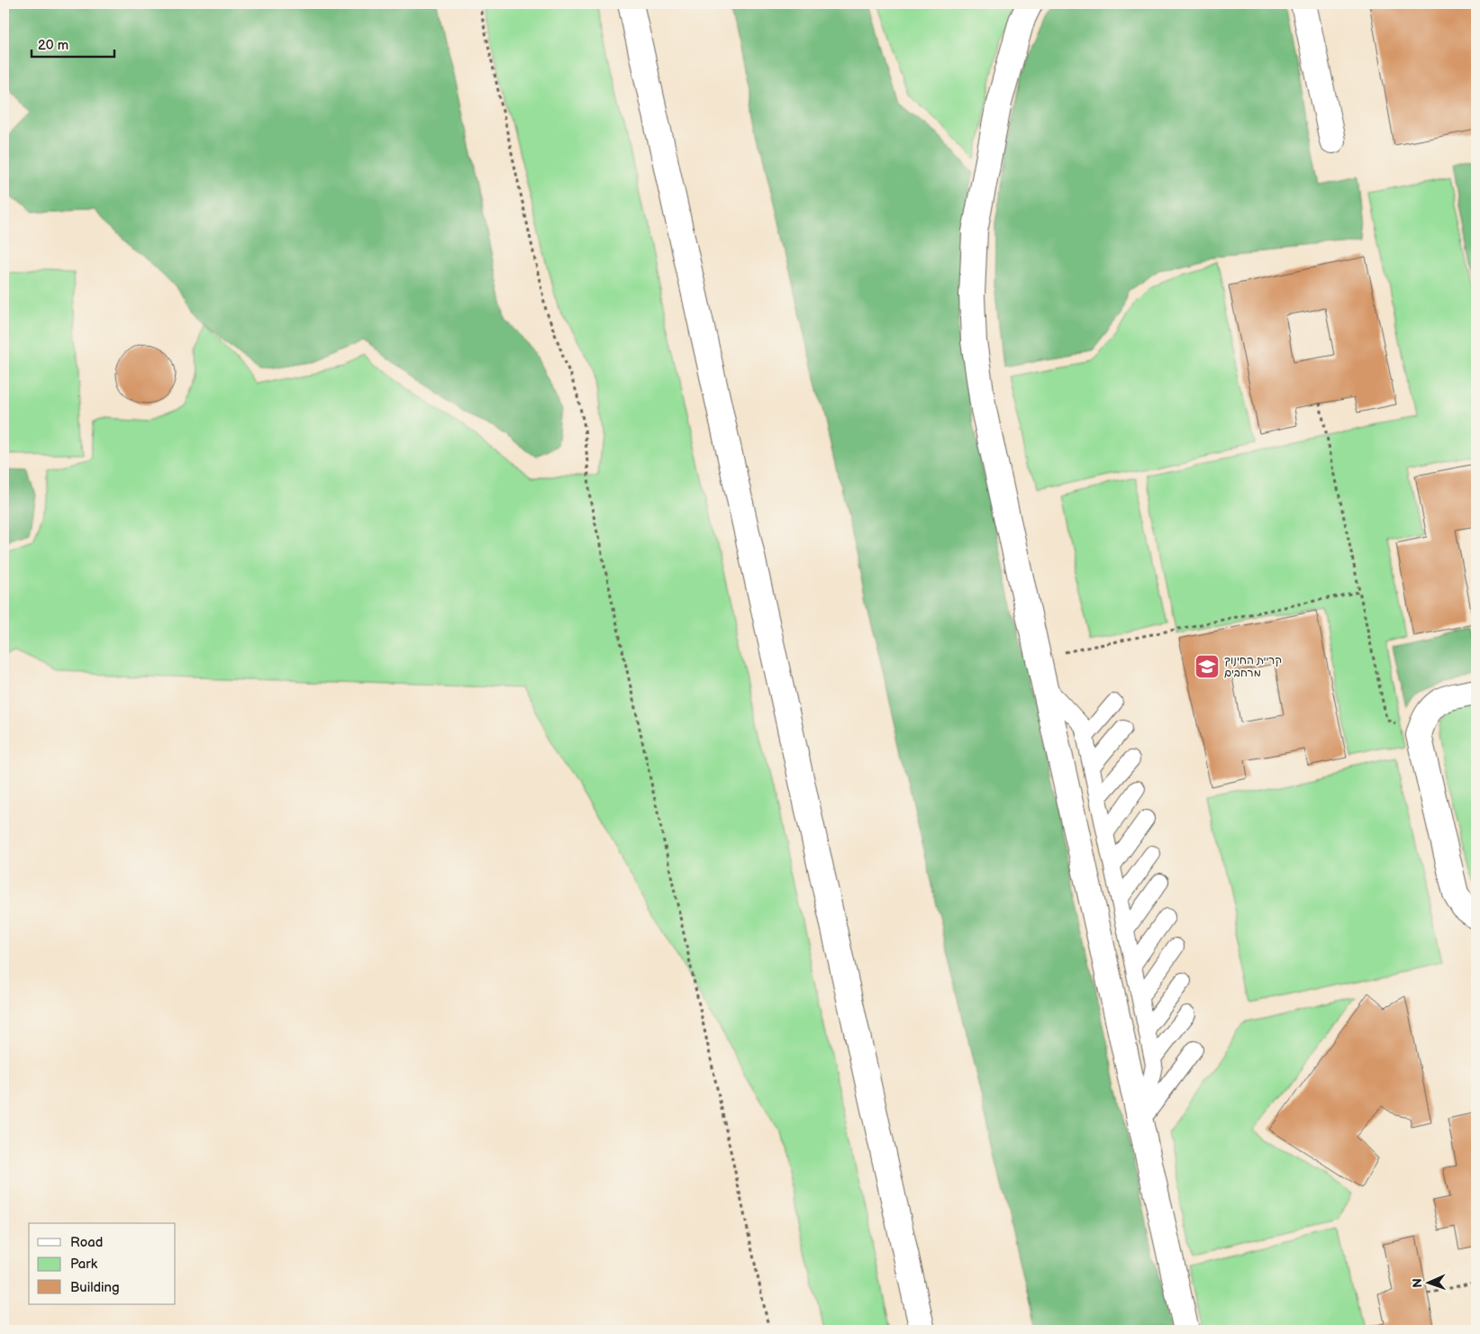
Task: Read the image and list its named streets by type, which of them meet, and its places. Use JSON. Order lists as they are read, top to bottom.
{
  "places": {
    "school or university": ["קריית החינוך מרחבים"]
  },
  "legend": ["Road", "Park", "Building"],
  "scale_bar": "20 m",
  "north": "left"
}
